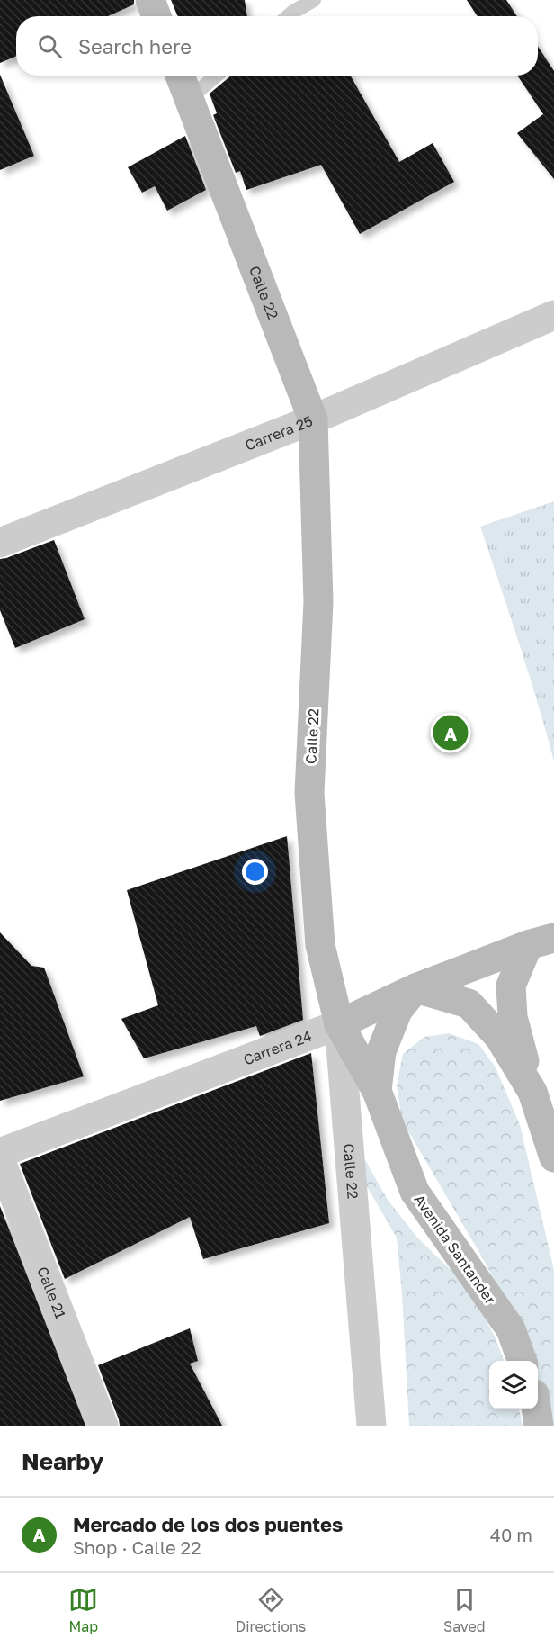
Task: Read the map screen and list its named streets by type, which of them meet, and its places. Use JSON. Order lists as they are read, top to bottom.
{
  "streets": {
    "main road": ["Calle 22", "Carrera 24", "Avenida Santander"],
    "street": ["Carrera 25", "Calle 21"]
  },
  "crossings": [
    ["Calle 22", "Carrera 25"],
    ["Calle 22", "Carrera 24"],
    ["Carrera 24", "Avenida Santander"]
  ],
  "page": {
    "search": "Search here",
    "pins": "A",
    "heading": "Nearby",
    "list": [
      {
        "mark": "A",
        "name": "Mercado de los dos puentes",
        "note": "Shop · Calle 22",
        "value": "40 m"
      }
    ],
    "nav": ["Map", "Directions", "Saved"]
  }
}
